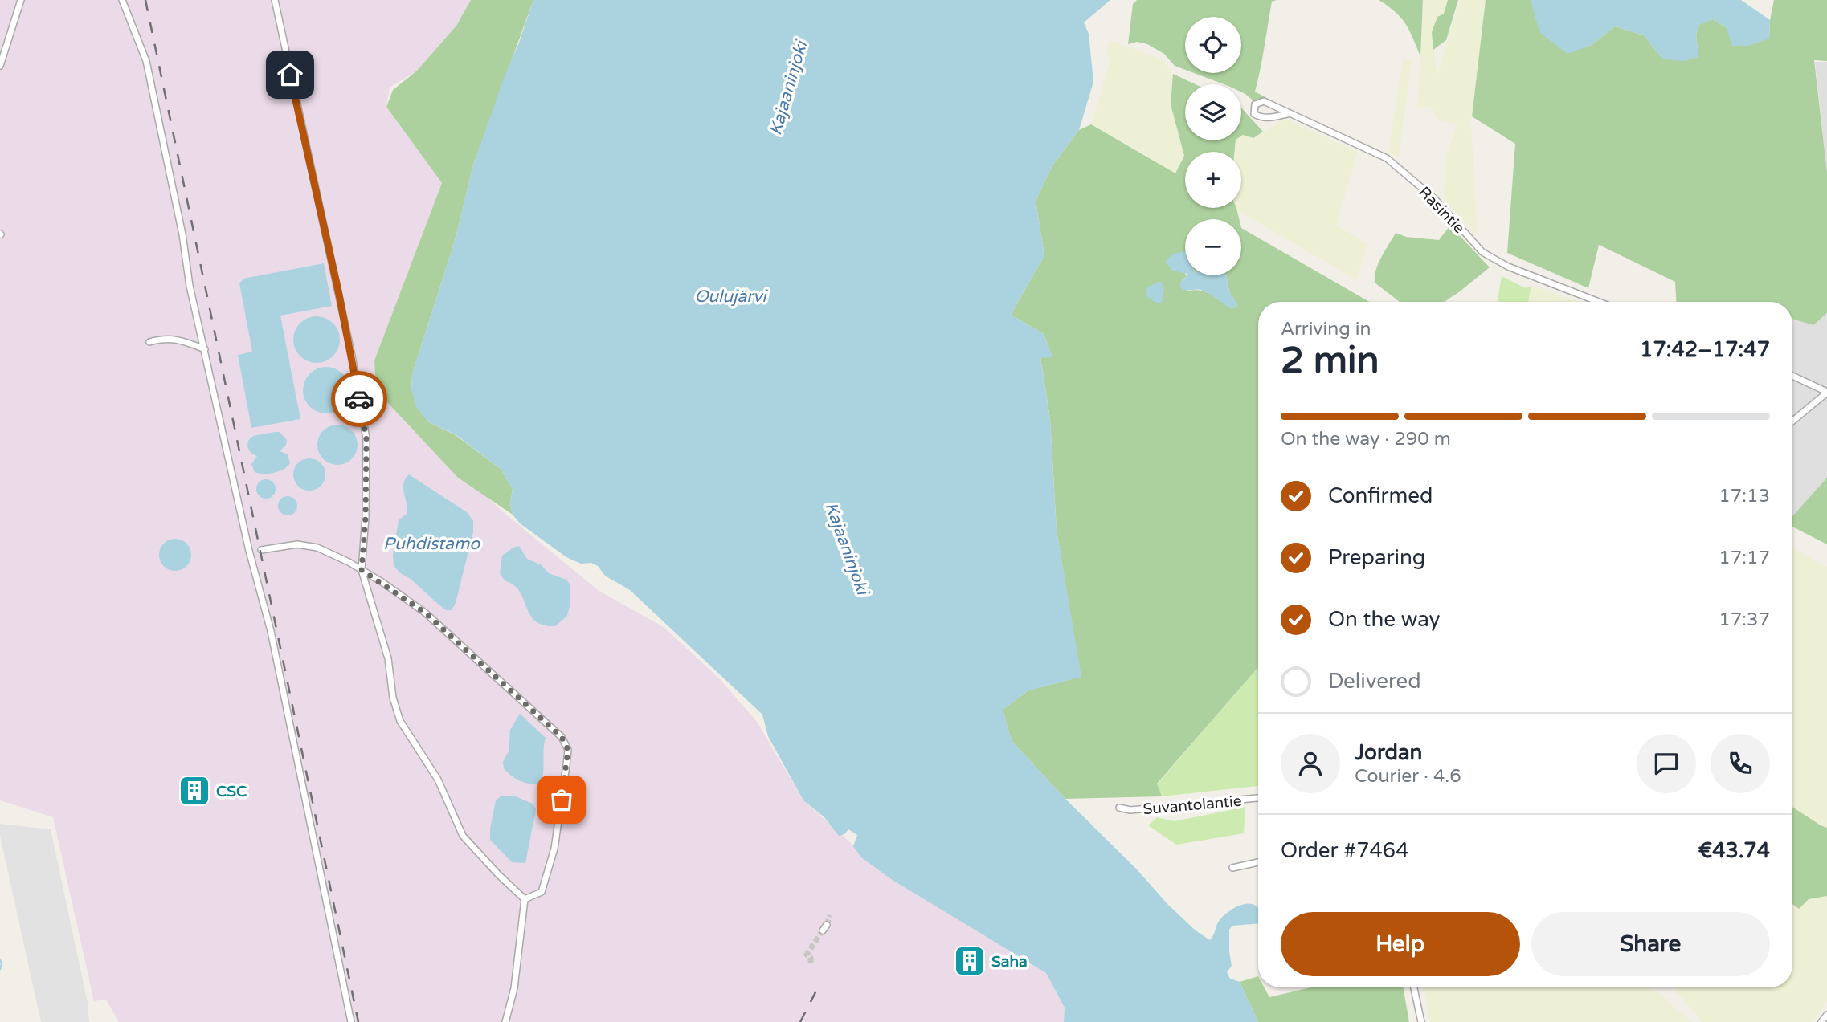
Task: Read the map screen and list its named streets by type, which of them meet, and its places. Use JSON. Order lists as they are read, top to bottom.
{
  "streets": {
    "street": ["Rasintie", "Suvantolantie"]
  },
  "water": ["Kajaaninjoki", "Oulujärvi", "Puhdistamo"],
  "places": {
    "building": ["CSC", "Saha"]
  },
  "page": {
    "map_buttons": ["+", "−"],
    "heading": ["2 min", "Arriving in", "17:42–17:47"],
    "panel": [
      "Jordan",
      "Courier · 4.6",
      "Order #7464",
      "€43.74"
    ],
    "bar": "On the way · 290 m",
    "list": [
      ["Confirmed", "17:13"],
      ["Preparing", "17:17"],
      ["On the way", "17:37"],
      "Delivered"
    ],
    "buttons": ["Help", "Share"]
  }
}
